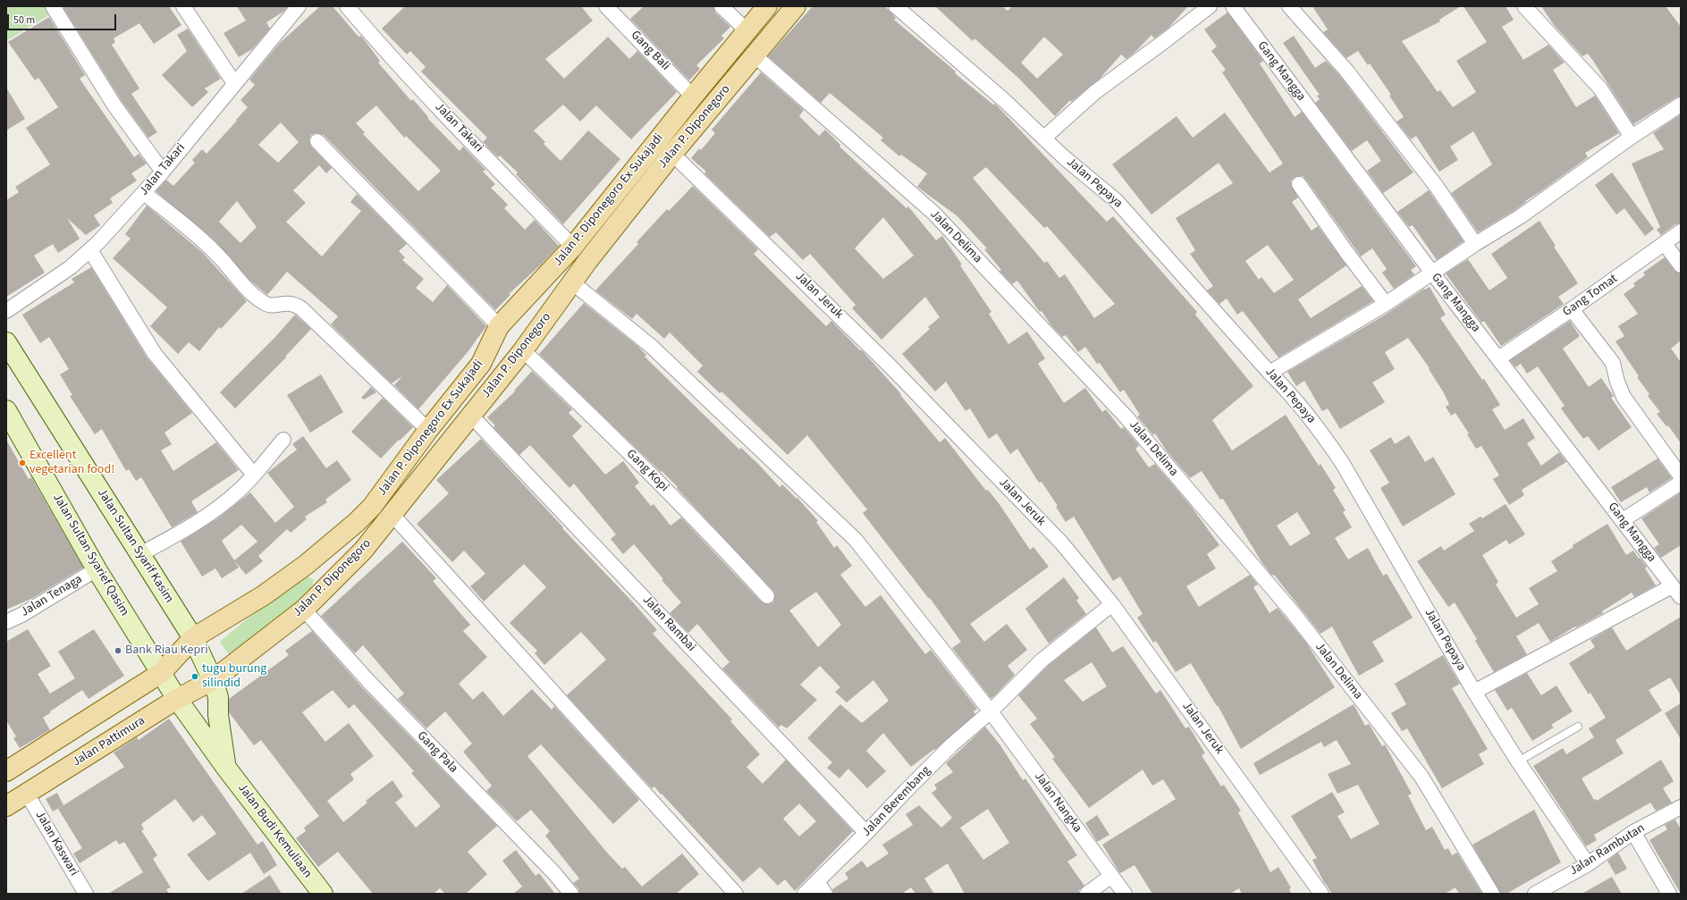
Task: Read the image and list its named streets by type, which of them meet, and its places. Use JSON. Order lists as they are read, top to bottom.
{
  "streets": {
    "main road": ["Jalan P. Diponegoro", "Jalan P. Diponegoro Ex Sukajadi", "Jalan Pattimura"],
    "street": [
      "Gang Bali",
      "Gang Mangga",
      "Jalan Takari",
      "Jalan Pepaya",
      "Jalan Delima",
      "Jalan Jeruk",
      "Gang Tomat",
      "Gang Kopi",
      "Jalan Sultan Syarif Kasim",
      "Jalan Sultan Syarief Qasim",
      "Jalan Tenaga",
      "Jalan Rambai",
      "Gang Pala",
      "Jalan Berembang",
      "Jalan Nangka",
      "Jalan Budi Kemuliaan",
      "Jalan Kaswari",
      "Jalan Rambutan"
    ]
  },
  "crossings": [
    ["Gang Bali", "Jalan P. Diponegoro Ex Sukajadi"],
    ["Gang Mangga", "Gang Tomat"],
    ["Jalan P. Diponegoro", "Jalan Delima"],
    ["Jalan P. Diponegoro", "Jalan Jeruk"],
    ["Jalan P. Diponegoro", "Gang Kopi"],
    ["Jalan P. Diponegoro", "Jalan Sultan Syarif Kasim"],
    ["Jalan P. Diponegoro", "Jalan Rambai"],
    ["Jalan P. Diponegoro", "Jalan Pattimura"],
    ["Jalan P. Diponegoro", "Gang Pala"],
    ["Jalan P. Diponegoro", "Jalan Nangka"],
    ["Jalan P. Diponegoro", "Jalan Budi Kemuliaan"],
    ["Jalan Takari", "Jalan P. Diponegoro Ex Sukajadi"],
    ["Jalan Pepaya", "Jalan Rambutan"],
    ["Jalan P. Diponegoro Ex Sukajadi", "Jalan Sultan Syarif Kasim"],
    ["Jalan P. Diponegoro Ex Sukajadi", "Jalan Sultan Syarief Qasim"],
    ["Jalan Jeruk", "Jalan Berembang"],
    ["Jalan Sultan Syarif Kasim", "Jalan Pattimura"],
    ["Jalan Sultan Syarif Kasim", "Jalan Budi Kemuliaan"],
    ["Jalan Sultan Syarief Qasim", "Jalan Tenaga"],
    ["Jalan Sultan Syarief Qasim", "Jalan Pattimura"],
    ["Jalan Sultan Syarief Qasim", "Jalan Budi Kemuliaan"],
    ["Jalan Rambai", "Jalan Berembang"],
    ["Jalan Pattimura", "Jalan Budi Kemuliaan"],
    ["Jalan Pattimura", "Jalan Kaswari"],
    ["Jalan Berembang", "Jalan Nangka"]
  ],
  "places": ["Excellent vegetarian food!", "Bank Riau Kepri", "tugu burung silindid"],
  "scale_bar": "50 m"
}
